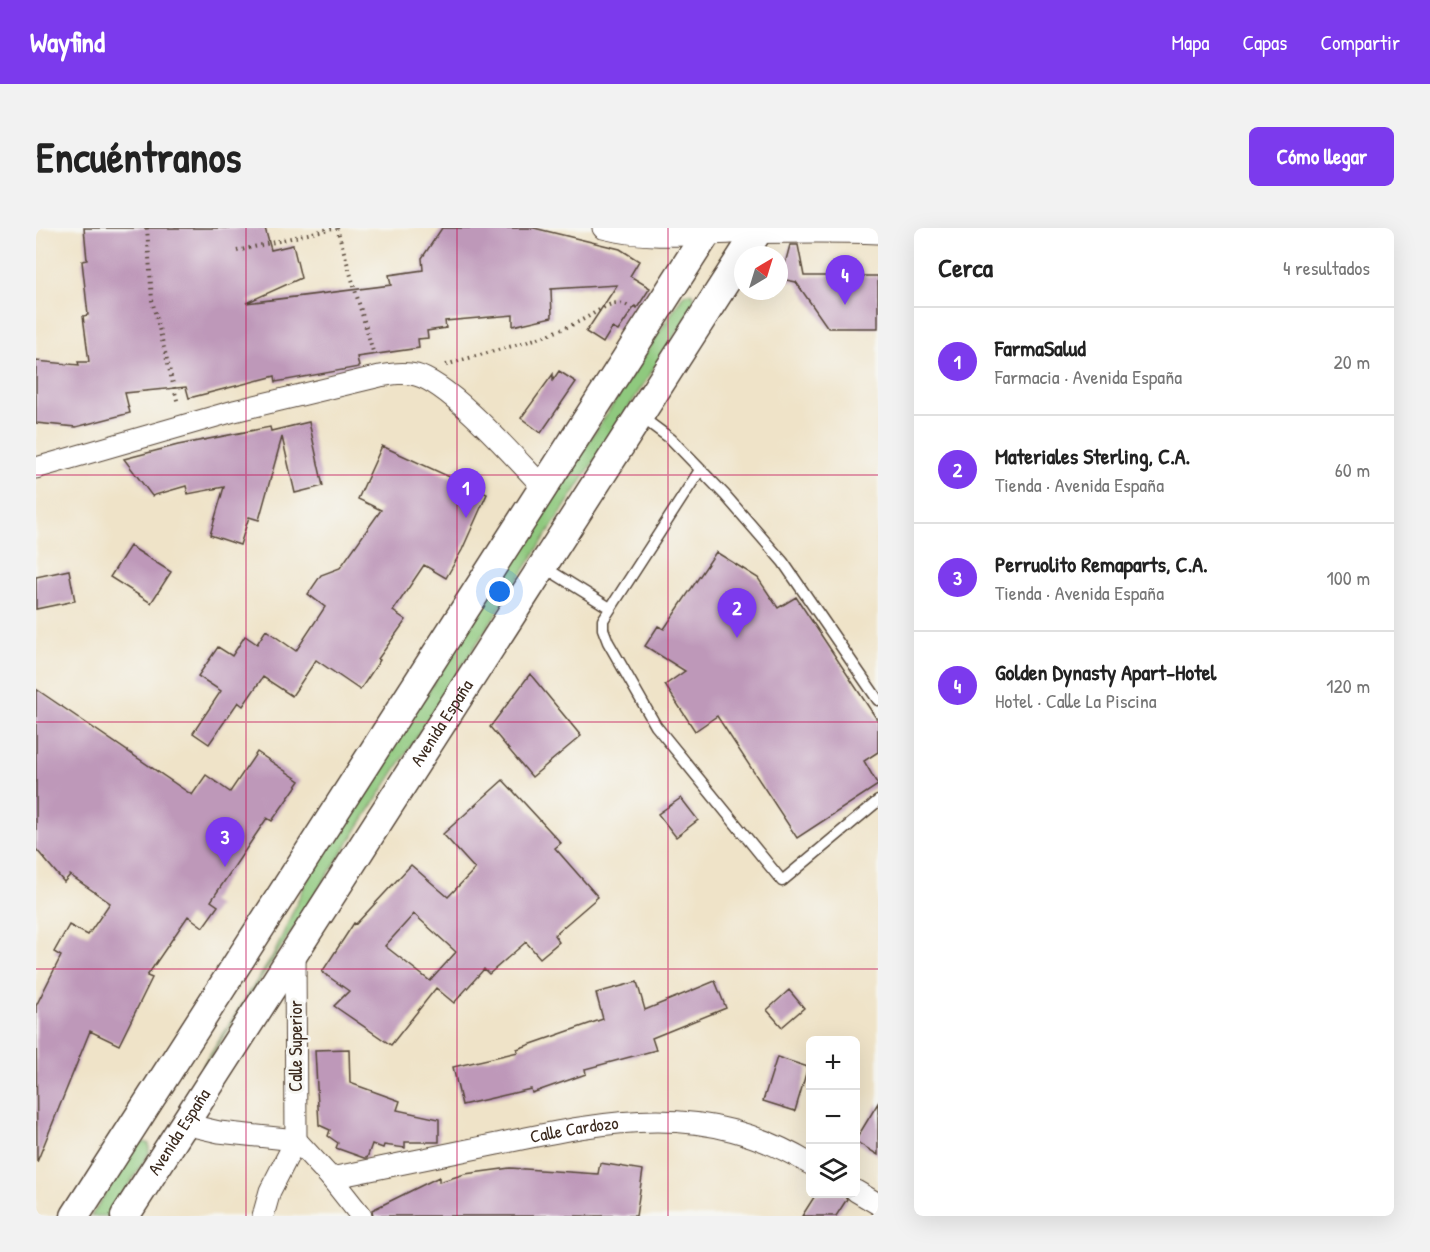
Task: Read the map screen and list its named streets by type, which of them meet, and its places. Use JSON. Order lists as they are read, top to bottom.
{
  "streets": {
    "main road": ["Avenida España"],
    "street": ["Calle Superior", "Calle Cardozo"]
  },
  "crossings": [
    ["Avenida España", "Calle Superior"]
  ],
  "north": "top right",
  "page": {
    "header": "Wayfind",
    "nav": ["Mapa", "Capas", "Compartir"],
    "buttons": "Cómo llegar",
    "title": "Encuéntranos",
    "heading": ["Cerca", "4 resultados"],
    "pins": [
      "4",
      "1",
      "2",
      "3"
    ],
    "list": [
      {
        "mark": "1",
        "name": "FarmaSalud",
        "note": "Farmacia · Avenida España",
        "value": "20 m"
      },
      {
        "mark": "2",
        "name": "Materiales Sterling, C.A.",
        "note": "Tienda · Avenida España",
        "value": "60 m"
      },
      {
        "mark": "3",
        "name": "Perruolito Remaparts, C.A.",
        "note": "Tienda · Avenida España",
        "value": "100 m"
      },
      {
        "mark": "4",
        "name": "Golden Dynasty Apart-Hotel",
        "note": "Hotel · Calle La Piscina",
        "value": "120 m"
      }
    ],
    "map_buttons": ["+", "−"]
  }
}
